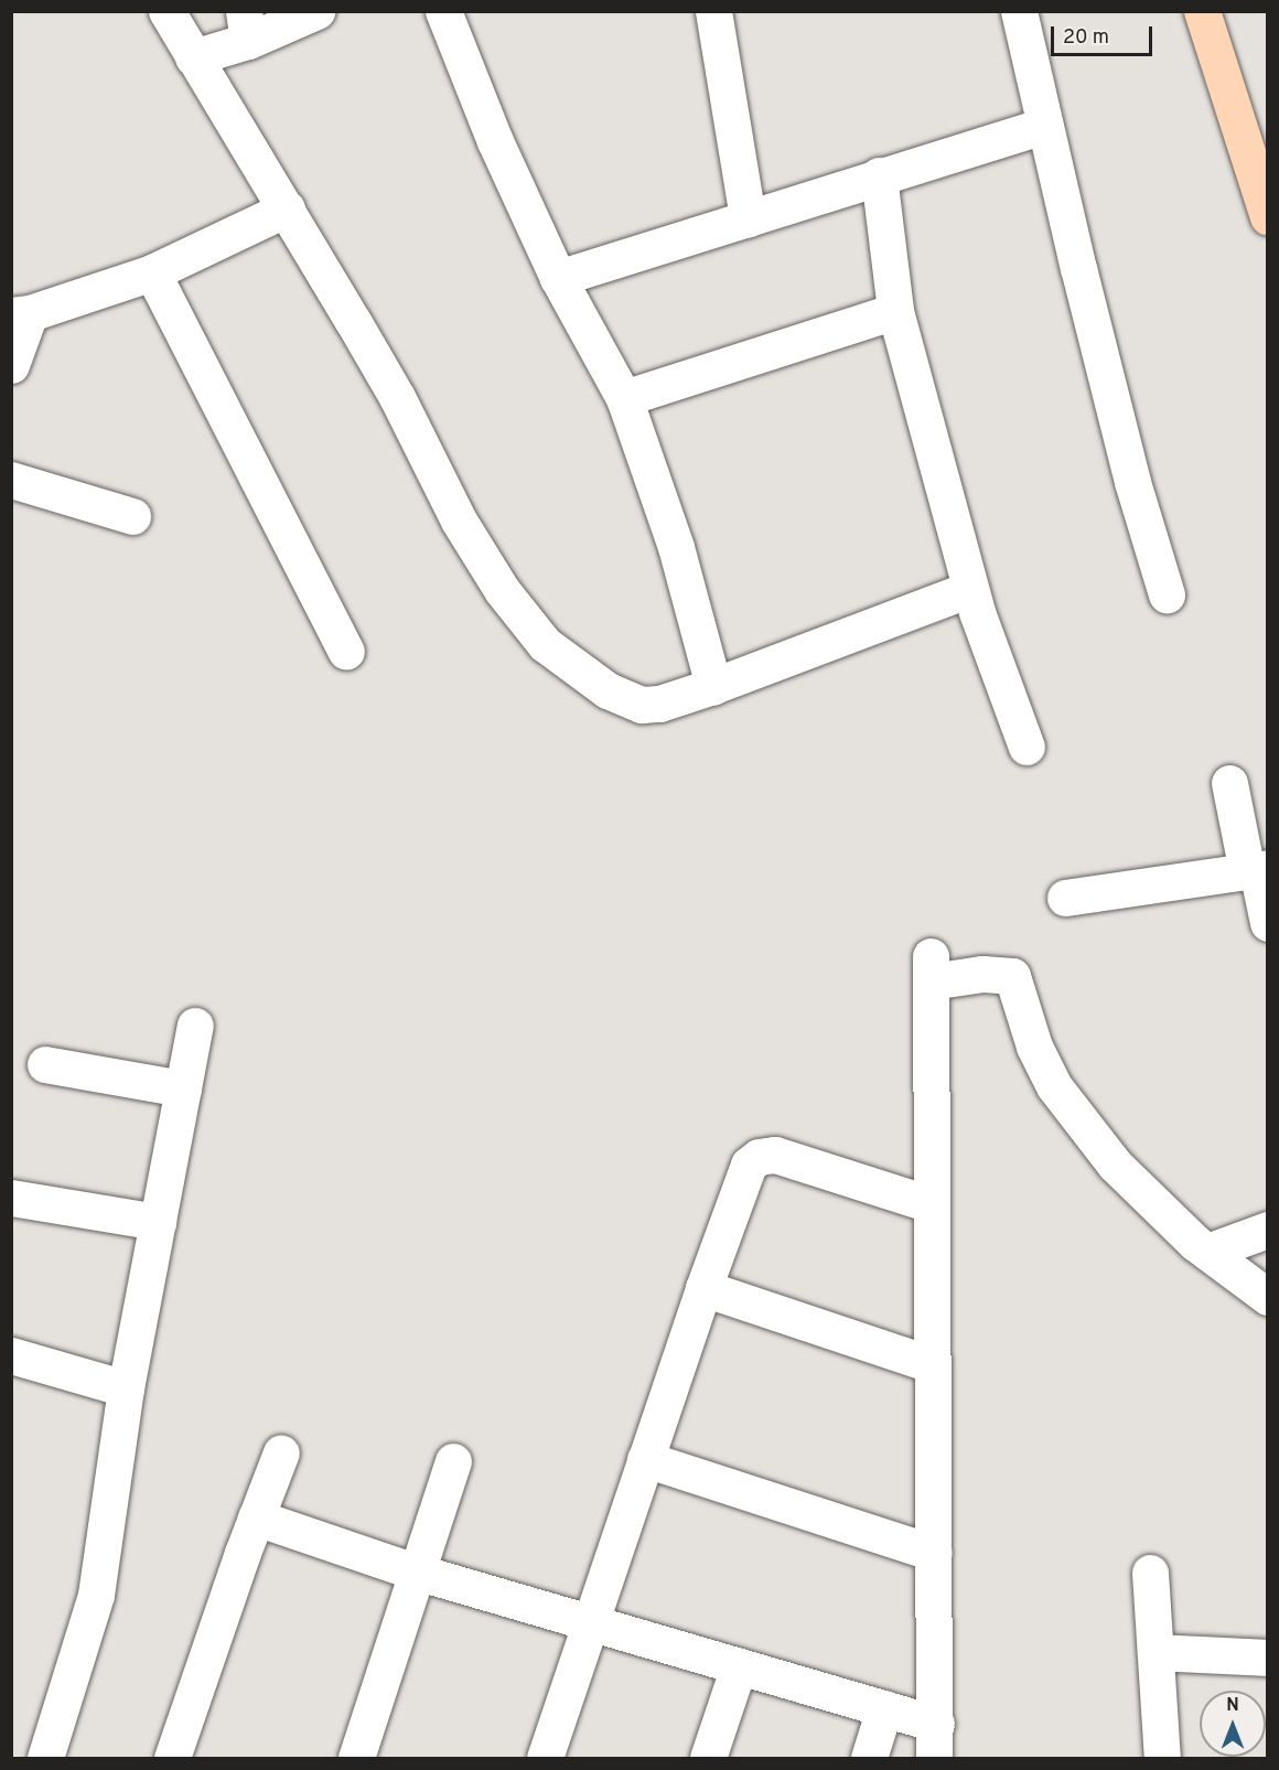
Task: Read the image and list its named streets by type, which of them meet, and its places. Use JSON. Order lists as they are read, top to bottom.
{
  "scale_bar": "20 m",
  "north": "top"
}
